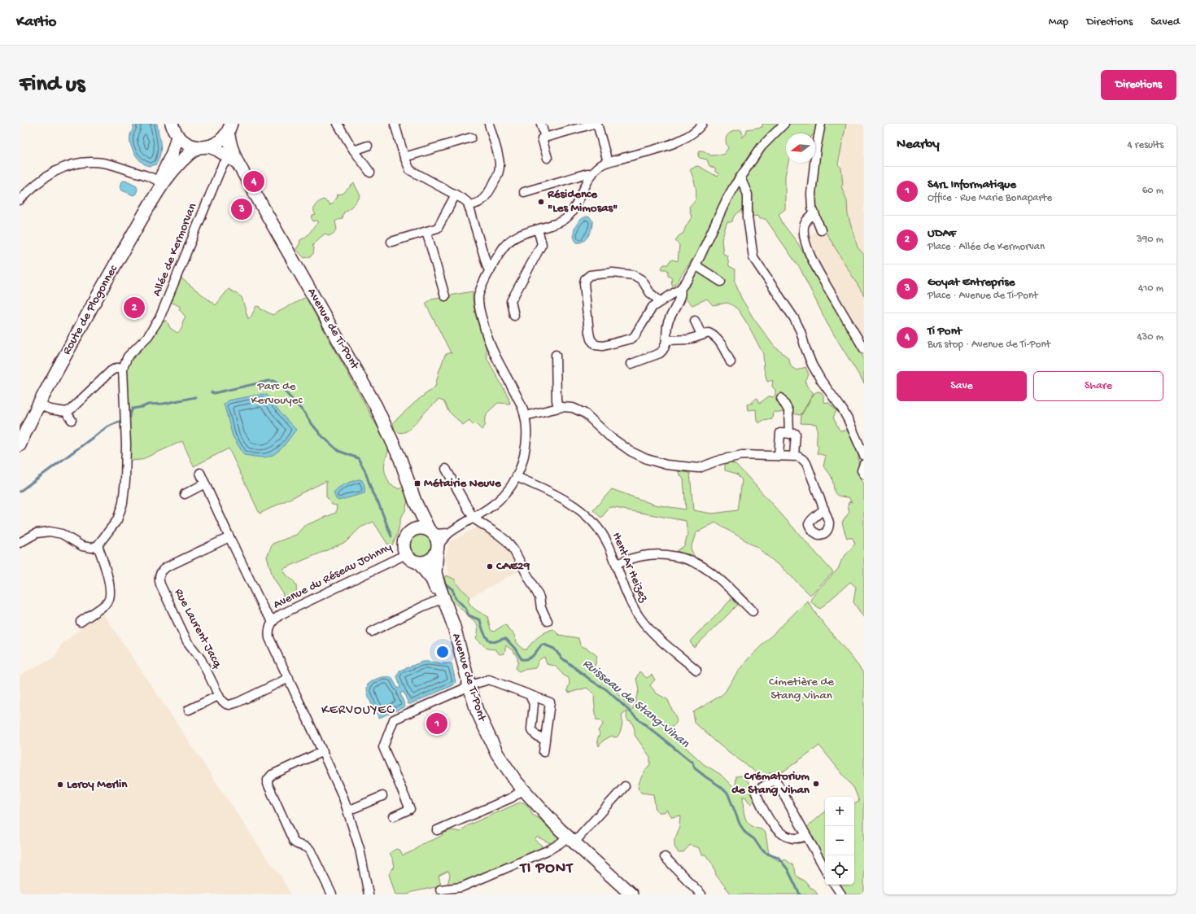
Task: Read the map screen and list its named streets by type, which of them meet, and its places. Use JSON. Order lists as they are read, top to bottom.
{
  "streets": {
    "street": [
      "Allée de Kermorvan",
      "Route de Plogonnec",
      "Avenue de Ti-Pont",
      "Hent Ar Heizez",
      "Avenue du Réseau Johnny",
      "Rue Laurent Jacq"
    ]
  },
  "crossings": [
    ["Allée de Kermorvan", "Avenue de Ti-Pont"],
    ["Route de Plogonnec", "Avenue de Ti-Pont"],
    ["Avenue de Ti-Pont", "Avenue du Réseau Johnny"]
  ],
  "districts": ["KERVOUYEC", "TI PONT"],
  "water": ["Ruisseau de Stang-Vihan"],
  "parks": ["Parc de Kervouyec", "Cimetière de Stang Vihan"],
  "places": {
    "other": [
      "Résidence \"Les Mimosas\"",
      "CAE29",
      "Crématorium de Stang Vihan",
      "Leroy Merlin"
    ],
    "transit": ["Métairie Neuve"]
  },
  "north": "left",
  "page": {
    "header": "Kartio",
    "nav": ["Map", "Directions", "Saved"],
    "buttons": [
      "Directions",
      ["Save", "Share"]
    ],
    "title": "Find us",
    "heading": ["Nearby", "4 results"],
    "list": [
      {
        "mark": "1",
        "name": "S4rL Informatique",
        "note": "Office · Rue Marie Bonaparte",
        "value": "60 m"
      },
      {
        "mark": "2",
        "name": "UDAF",
        "note": "Place · Allée de Kermorvan",
        "value": "390 m"
      },
      {
        "mark": "3",
        "name": "Goyat Entreprise",
        "note": "Place · Avenue de Ti-Pont",
        "value": "410 m"
      },
      {
        "mark": "4",
        "name": "Ti Pont",
        "note": "Bus stop · Avenue de Ti-Pont",
        "value": "430 m"
      }
    ],
    "pins": [
      "4",
      "3",
      "2",
      "1"
    ],
    "map_buttons": ["+", "−"]
  }
}
